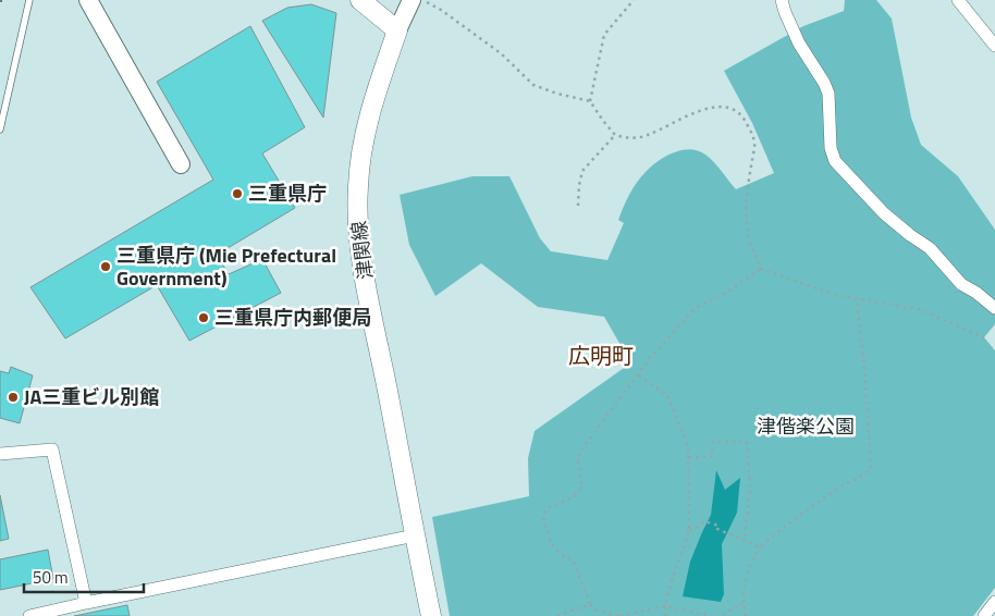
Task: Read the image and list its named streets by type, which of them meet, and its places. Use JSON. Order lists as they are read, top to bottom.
{
  "streets": {
    "main road": ["津関線"]
  },
  "districts": ["広明町"],
  "parks": ["津偕楽公園"],
  "places": [
    "三重県庁",
    "三重県庁 (Mie Prefectural Government)",
    "三重県庁内郵便局",
    "JA三重ビル別館"
  ],
  "scale_bar": "50 m"
}
